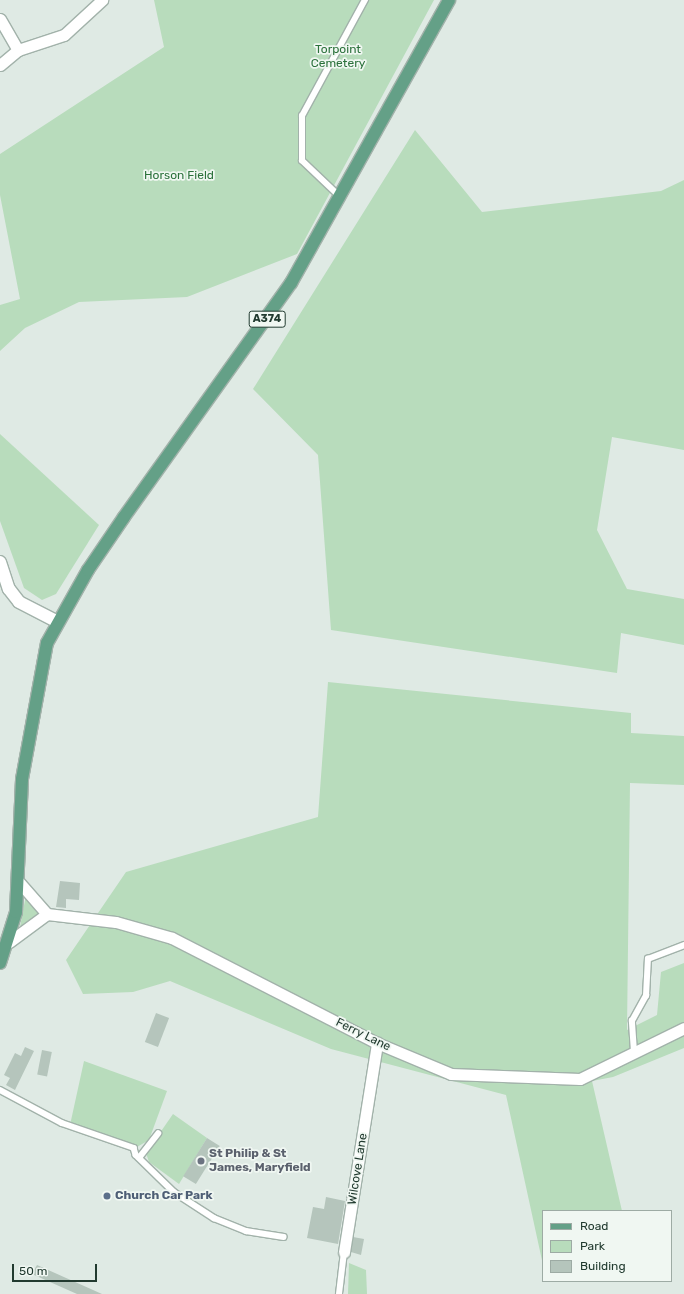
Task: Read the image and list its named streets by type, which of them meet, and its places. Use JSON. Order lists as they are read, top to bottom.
{
  "streets": {
    "main road": ["A374"],
    "street": ["Ferry Lane", "Wilcove Lane"]
  },
  "crossings": [
    ["Ferry Lane", "Wilcove Lane"]
  ],
  "parks": ["Torpoint Cemetery", "Horson Field"],
  "places": ["St Philip & St James, Maryfield", "Church Car Park"],
  "legend": ["Road", "Park", "Building"],
  "scale_bar": "50 m"
}
